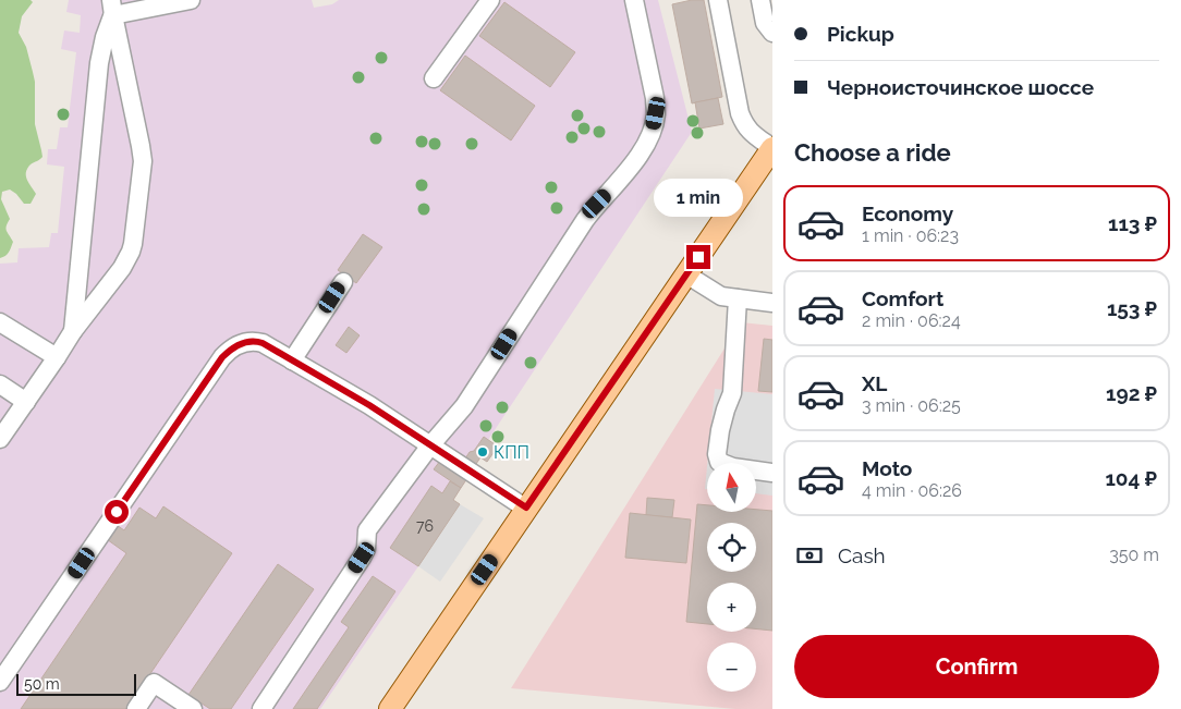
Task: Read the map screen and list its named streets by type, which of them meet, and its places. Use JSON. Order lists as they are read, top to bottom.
{
  "places": ["КПП"],
  "house_numbers": ["76"],
  "scale_bar": "50 m",
  "north": "top",
  "page": {
    "banner": ["Pickup", "Черноисточинское шоссе"],
    "heading": "Choose a ride",
    "bubble": "1 min",
    "list": [
      {
        "name": "Economy",
        "note": "1 min · 06:23",
        "value": "113 ₽"
      },
      {
        "name": "Comfort",
        "note": "2 min · 06:24",
        "value": "153 ₽"
      },
      {
        "name": "XL",
        "note": "3 min · 06:25",
        "value": "192 ₽"
      },
      {
        "name": "Moto",
        "note": "4 min · 06:26",
        "value": "104 ₽"
      }
    ],
    "map_buttons": ["+", "−"],
    "pay": ["Cash", "350 m"],
    "buttons": "Confirm",
    "scale": "50 m"
  }
}
